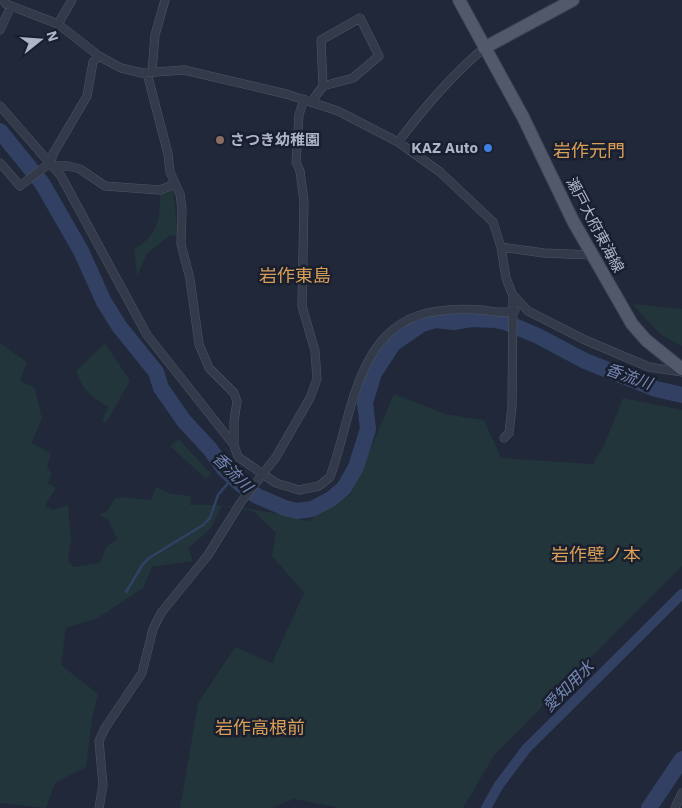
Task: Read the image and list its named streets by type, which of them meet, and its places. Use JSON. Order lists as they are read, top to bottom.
{
  "streets": {
    "main road": ["瀬戸大府東海線"]
  },
  "districts": [
    "岩作元門",
    "岩作東島",
    "岩作壁ノ本",
    "岩作高根前"
  ],
  "water": ["香流川", "愛知用水"],
  "places": ["さつき幼稚園", "KAZ Auto"],
  "north": "right"
}
